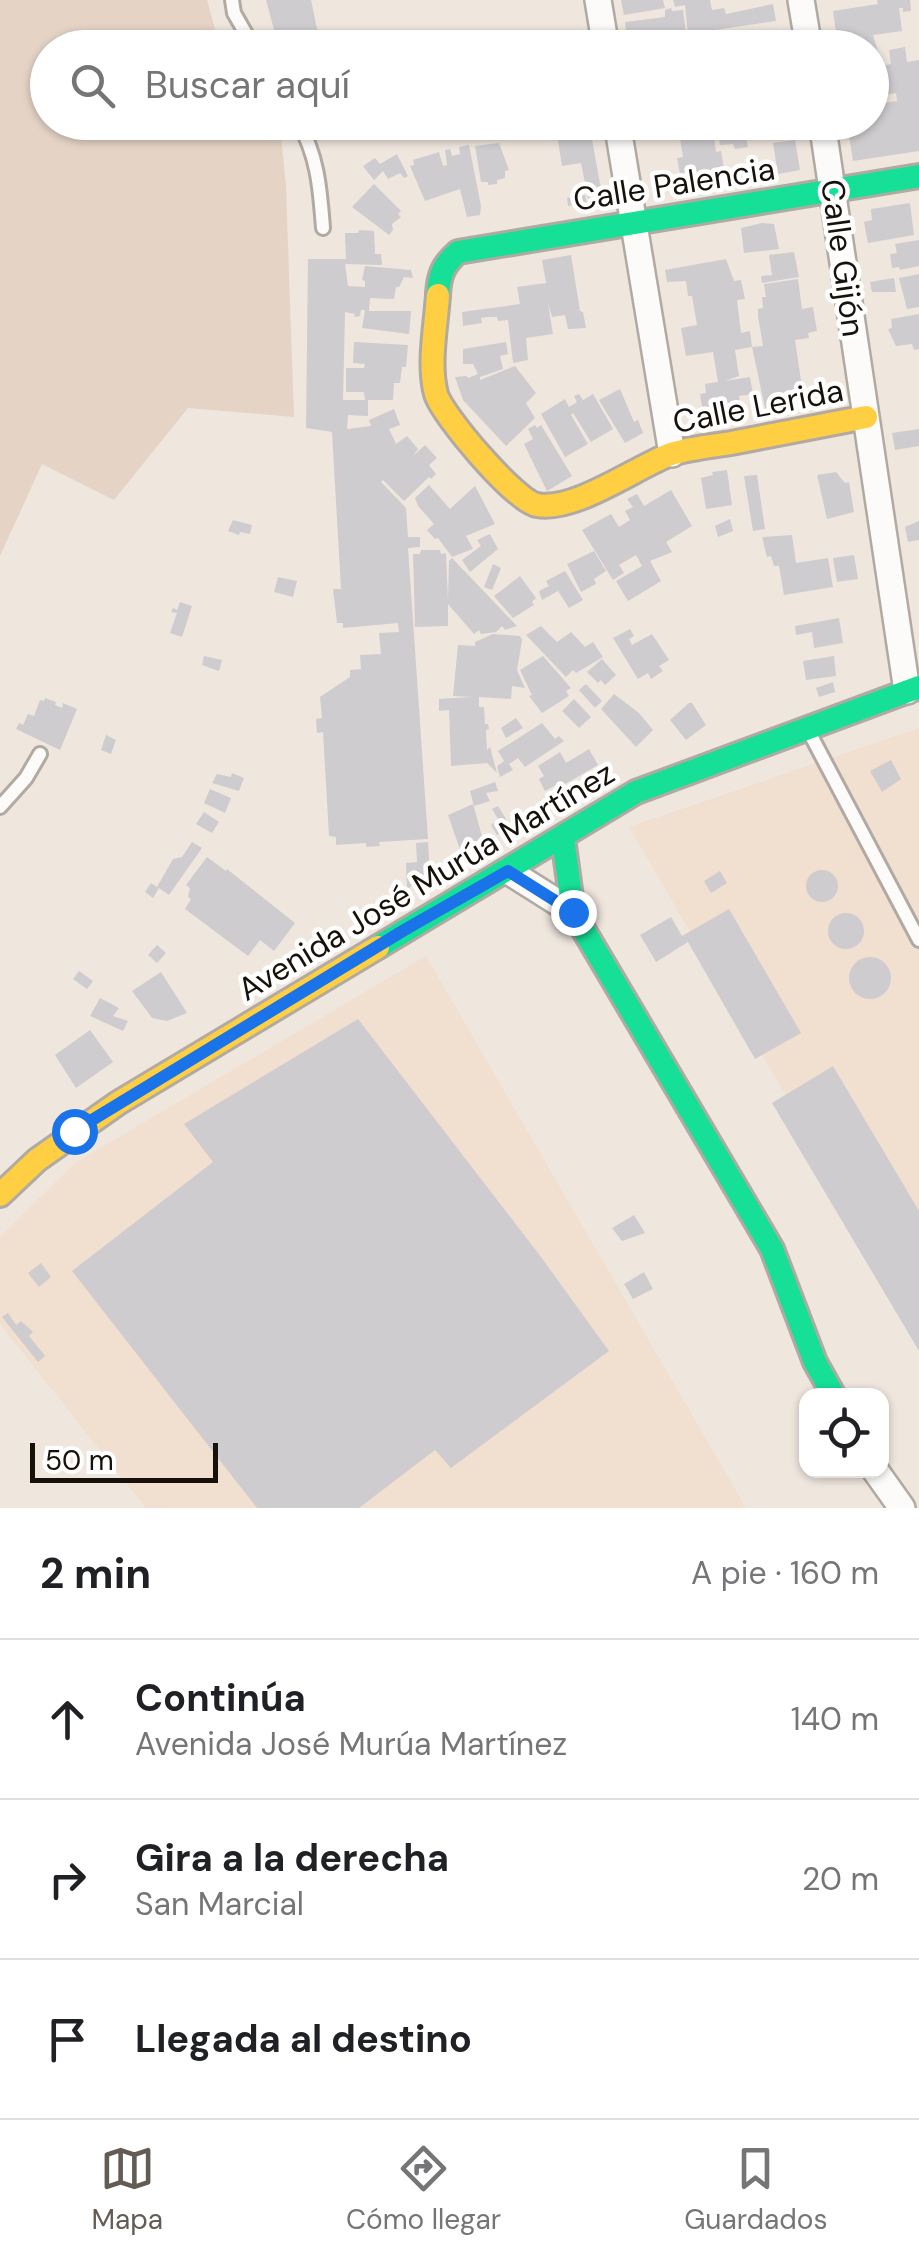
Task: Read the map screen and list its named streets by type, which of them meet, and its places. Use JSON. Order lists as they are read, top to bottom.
{
  "streets": {
    "street": [
      "Calle Palencia",
      "Calle Gijón",
      "Calle Lerida",
      "Avenida José Murúa Martínez"
    ]
  },
  "crossings": [
    ["Calle Palencia", "Calle Gijón"],
    ["Calle Palencia", "Calle Lerida"],
    ["Calle Gijón", "Calle Lerida"],
    ["Calle Gijón", "Avenida José Murúa Martínez"]
  ],
  "scale_bar": "50 m",
  "page": {
    "search": "Buscar aquí",
    "scale": "50 m",
    "heading": ["2 min", "A pie · 160 m"],
    "list": [
      ["Continúa", "Avenida José Murúa Martínez", "140 m"],
      ["Gira a la derecha", "San Marcial", "20 m"],
      "Llegada al destino"
    ],
    "nav": ["Mapa", "Cómo llegar", "Guardados"]
  }
}
